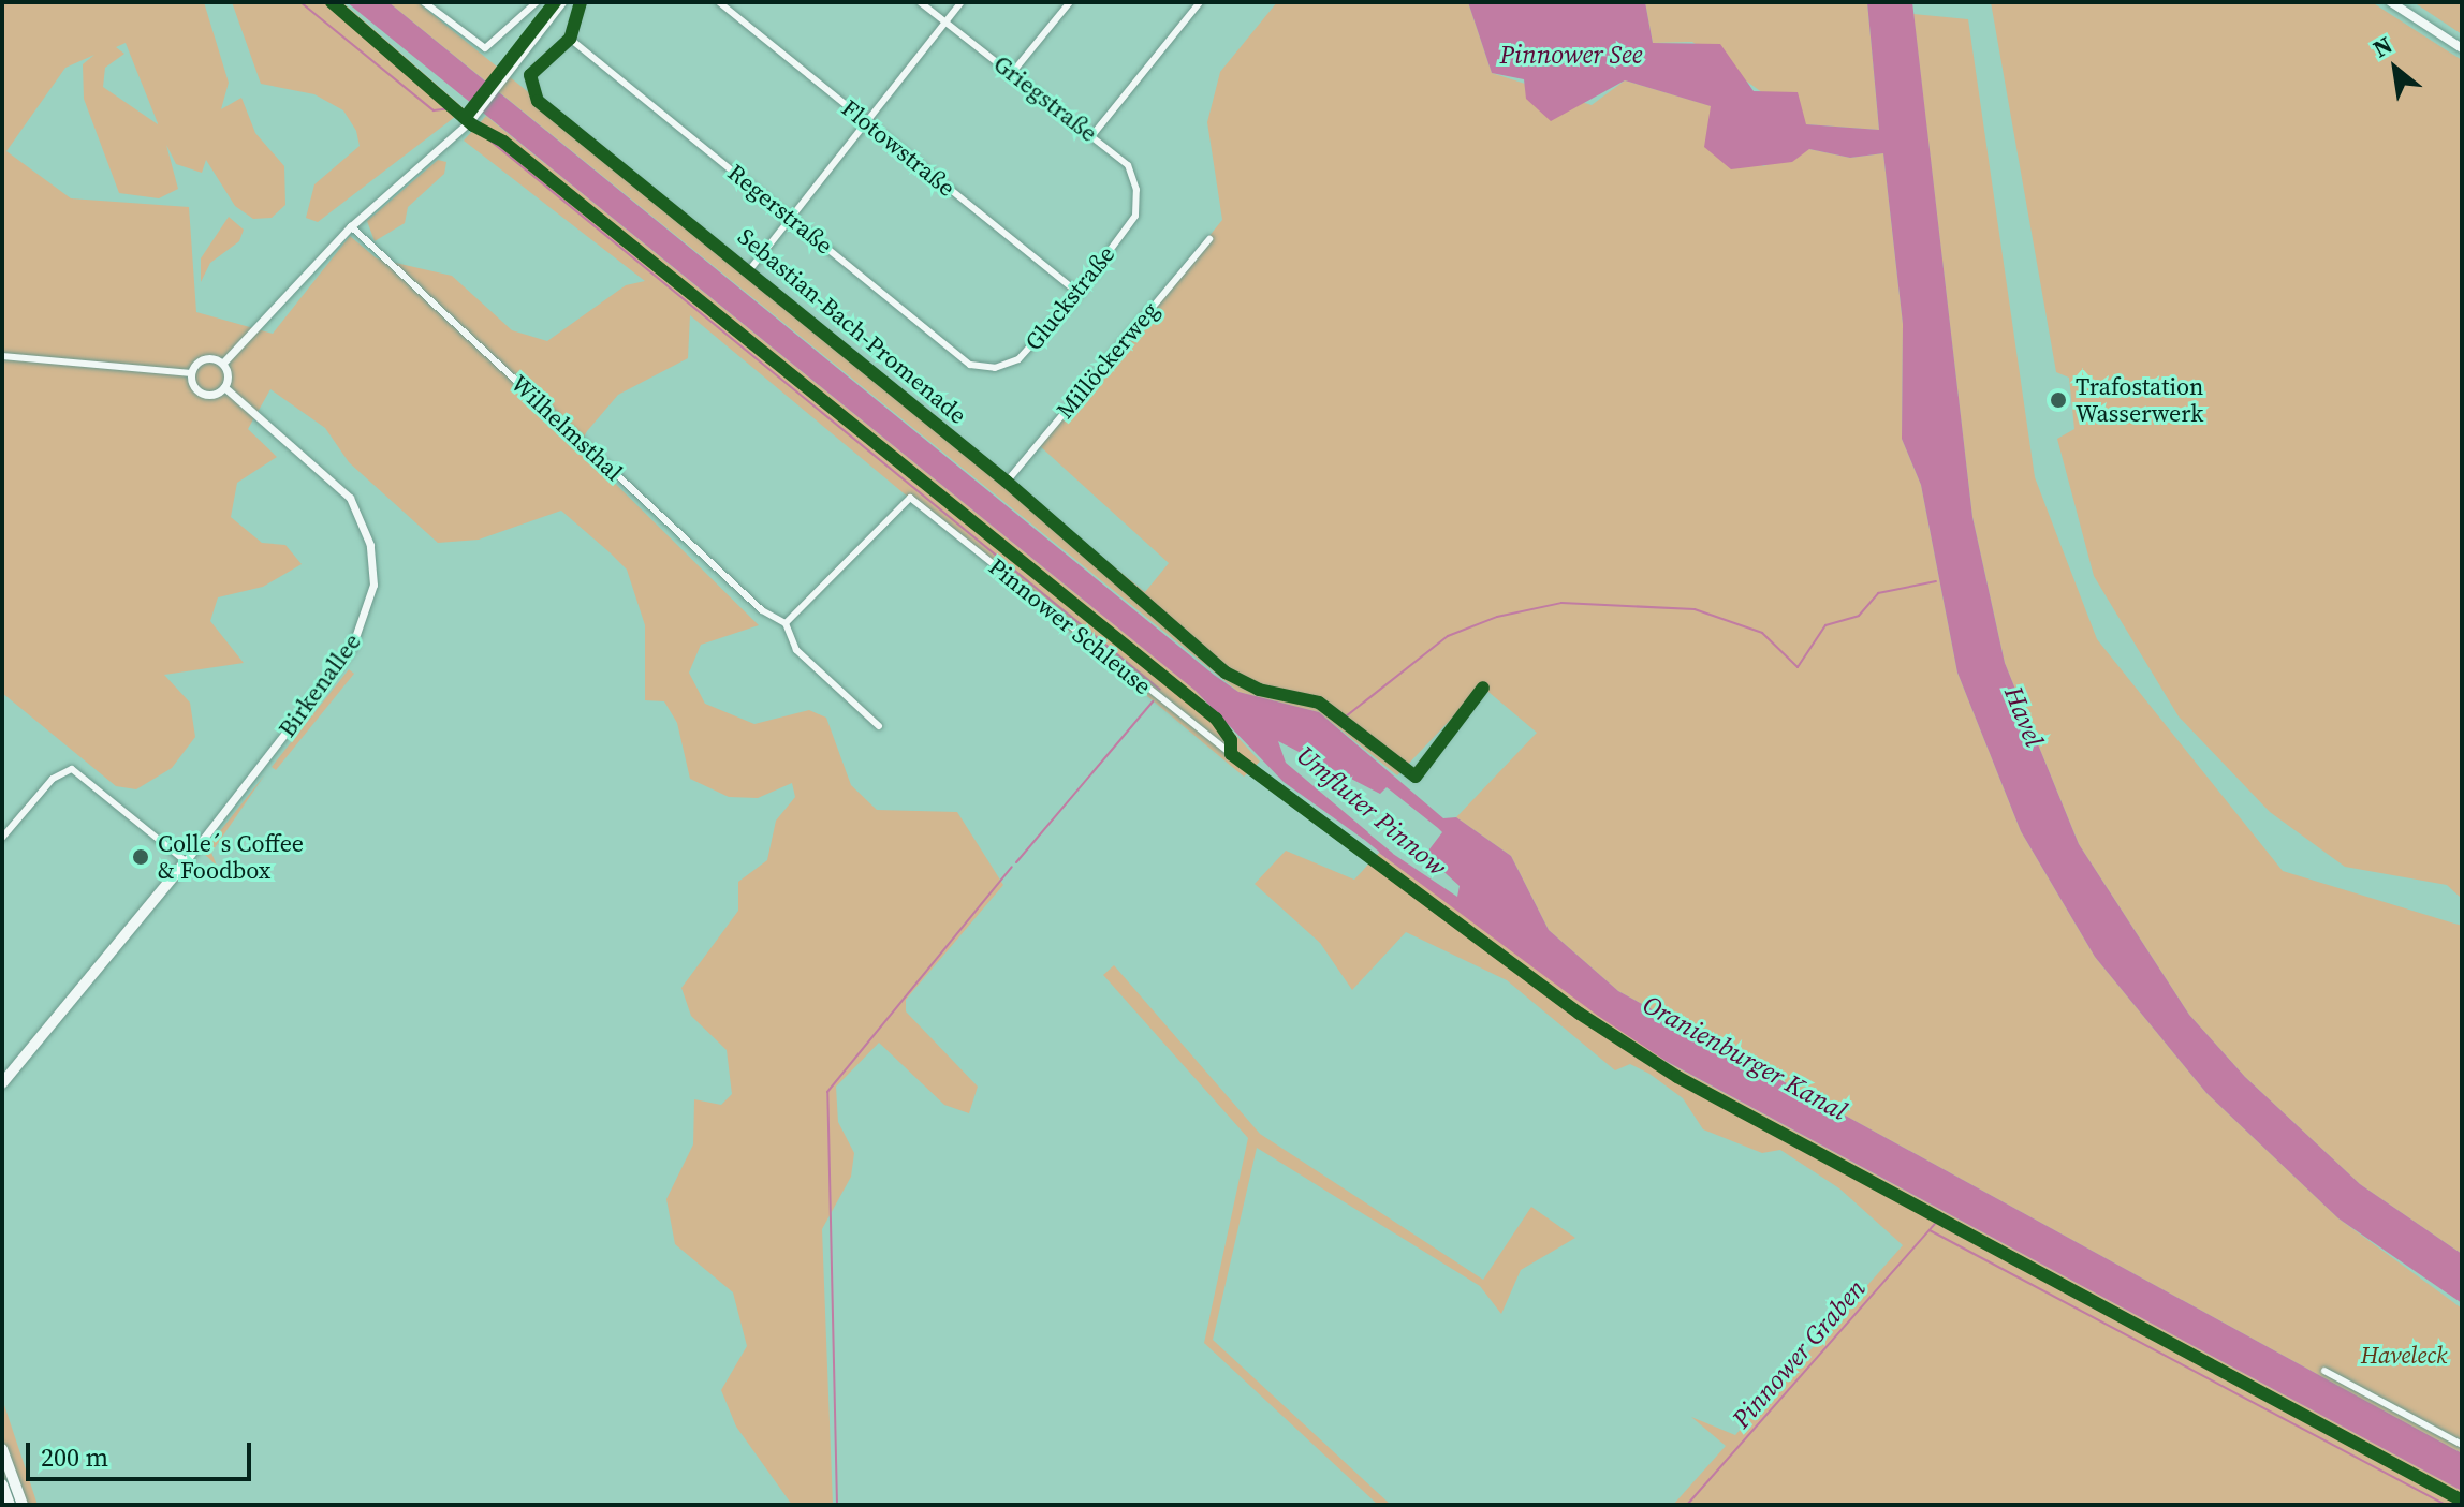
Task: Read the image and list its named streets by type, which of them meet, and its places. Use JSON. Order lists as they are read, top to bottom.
{
  "streets": {
    "street": [
      "Griegstraße",
      "Flotowstraße",
      "Regerstraße",
      "Gluckstraße",
      "Sebastian-Bach-Promenade",
      "Millöckerweg",
      "Wilhelmsthal",
      "Pinnower Schleuse",
      "Birkenallee"
    ]
  },
  "crossings": [
    ["Griegstraße", "Gluckstraße"],
    ["Flotowstraße", "Gluckstraße"],
    ["Regerstraße", "Gluckstraße"],
    ["Regerstraße", "Sebastian-Bach-Promenade"],
    ["Sebastian-Bach-Promenade", "Millöckerweg"],
    ["Wilhelmsthal", "Pinnower Schleuse"]
  ],
  "water": [
    "Pinnower See",
    "Havel",
    "Umfluter Pinnow",
    "Oranienburger Kanal",
    "Pinnower Graben"
  ],
  "parks": ["Haveleck"],
  "places": ["Trafostation Wasserwerk", "Colle´s Coffee & Foodbox"],
  "scale_bar": "200 m",
  "north": "top left"
}
